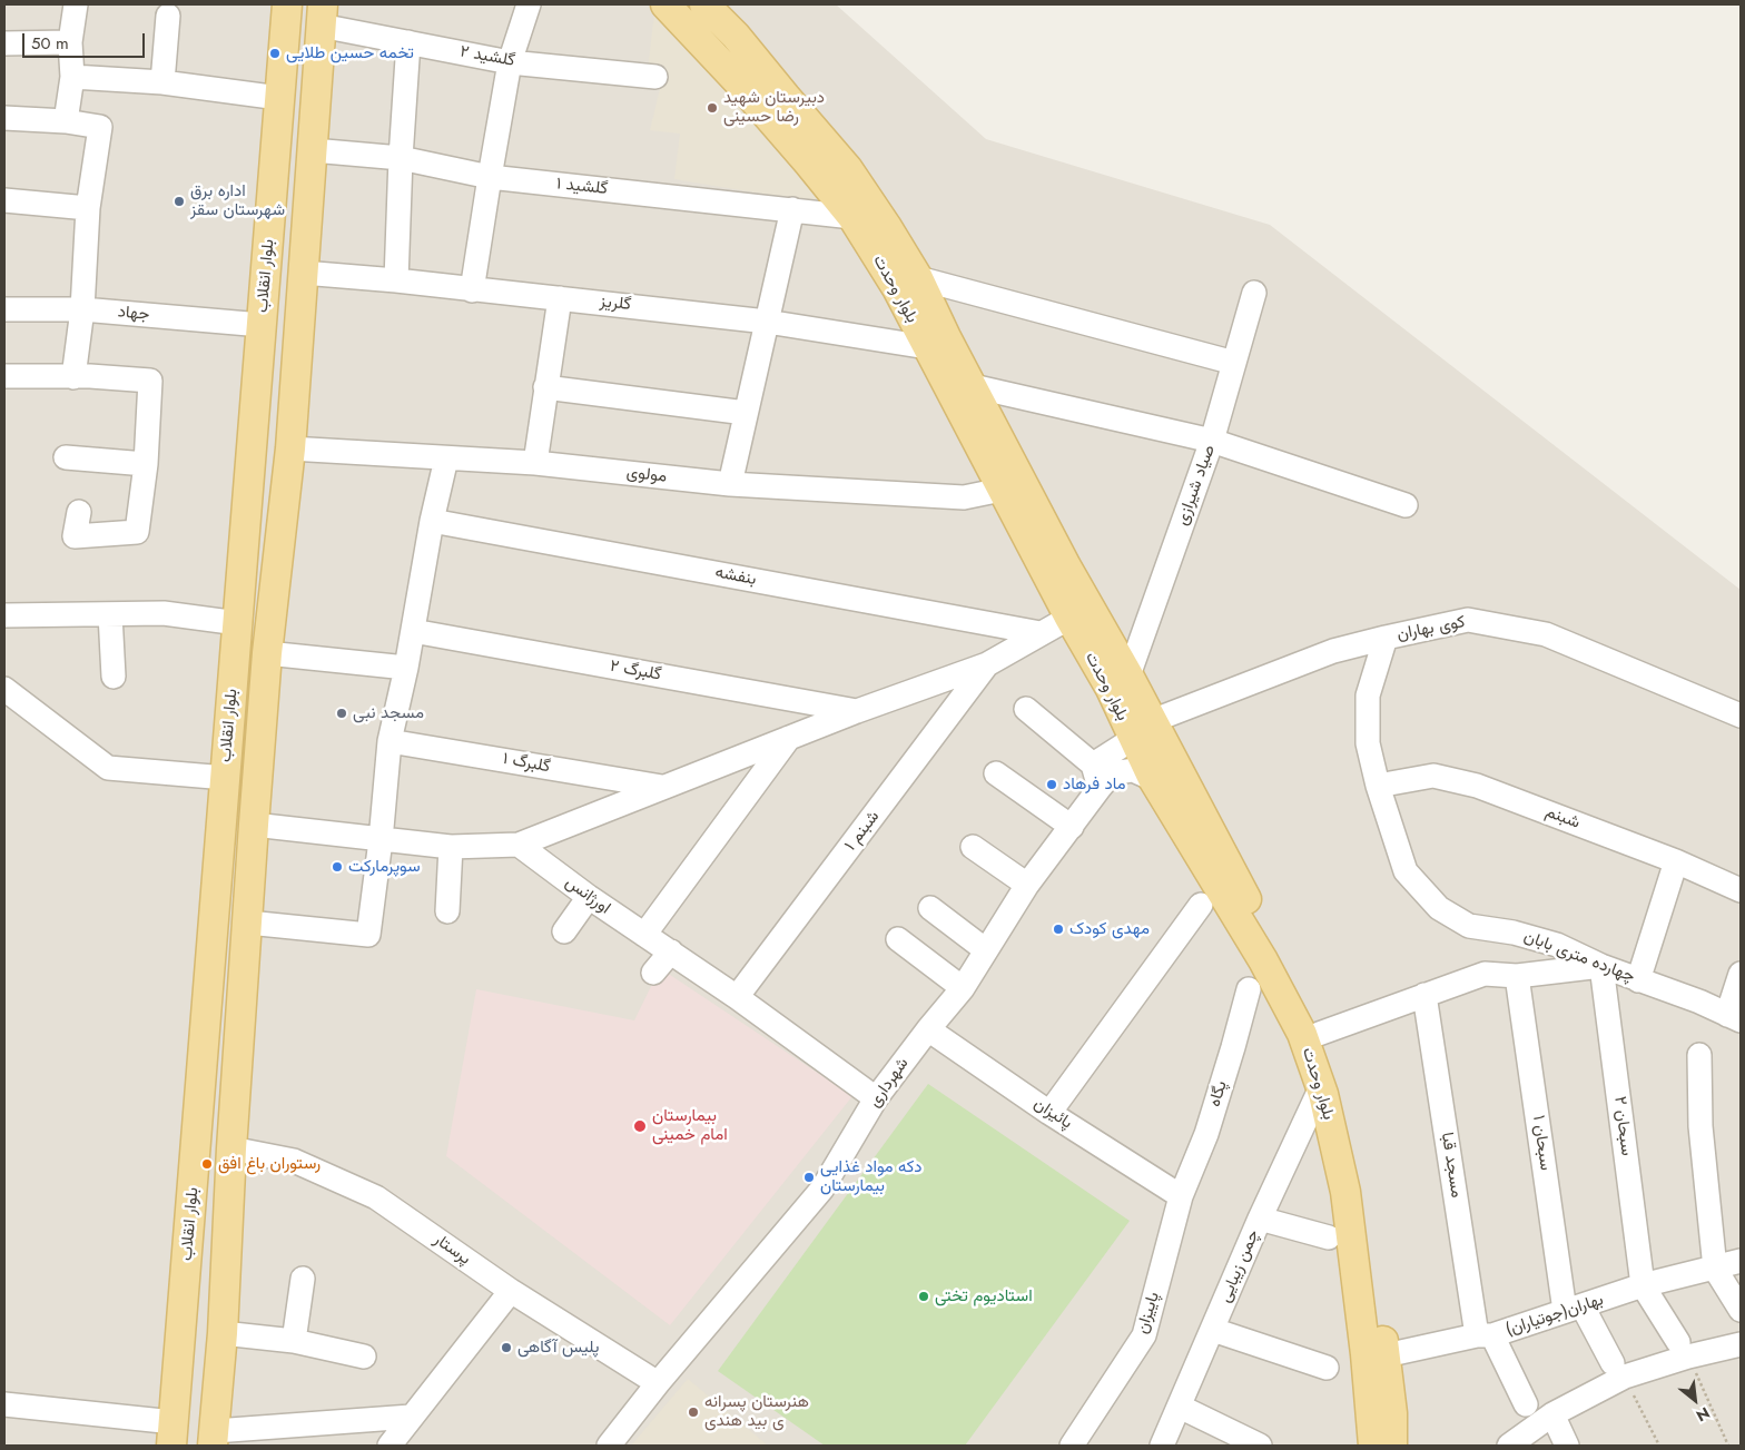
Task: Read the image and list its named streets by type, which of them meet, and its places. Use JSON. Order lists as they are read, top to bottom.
{
  "streets": {
    "main road": ["بلوار انقلاب", "بلوار وحدت"],
    "street": [
      "گلشید ۲",
      "گلشید ۱",
      "گلریز",
      "جهاد",
      "مولوی",
      "صیاد شیرازی",
      "بنفشه",
      "کوی بهاران",
      "گلبرگ ۲",
      "گلبرگ ۱",
      "شبنم",
      "شبنم ۱",
      "اورژانس",
      "چهارده متری بابان",
      "شهرداری",
      "پگاه",
      "پائیزان",
      "سبحان ۲",
      "سبحان ۱",
      "مسجد قبا",
      "پرستار",
      "چمن زیبایی",
      "پاییزان",
      "بهاران(جوتیاران)"
    ]
  },
  "crossings": [
    ["گلشید ۲", "بلوار انقلاب"],
    ["گلشید ۱", "بلوار انقلاب"],
    ["گلشید ۱", "بلوار وحدت"],
    ["بلوار انقلاب", "گلریز"],
    ["بلوار انقلاب", "جهاد"],
    ["بلوار انقلاب", "مولوی"],
    ["بلوار انقلاب", "پرستار"],
    ["بلوار وحدت", "گلریز"],
    ["بلوار وحدت", "مولوی"],
    ["بلوار وحدت", "صیاد شیرازی"],
    ["بلوار وحدت", "کوی بهاران"],
    ["بلوار وحدت", "شهرداری"],
    ["بلوار وحدت", "چمن زیبایی"],
    ["بلوار وحدت", "بهاران(جوتیاران)"],
    ["کوی بهاران", "چهارده متری بابان"],
    ["شبنم", "چهارده متری بابان"],
    ["شبنم ۱", "اورژانس"],
    ["اورژانس", "شهرداری"],
    ["چهارده متری بابان", "سبحان ۲"],
    ["شهرداری", "پائیزان"],
    ["شهرداری", "پرستار"],
    ["پگاه", "پائیزان"],
    ["پگاه", "پاییزان"],
    ["پائیزان", "پاییزان"],
    ["سبحان ۲", "بهاران(جوتیاران)"],
    ["سبحان ۱", "بهاران(جوتیاران)"],
    ["مسجد قبا", "بهاران(جوتیاران)"]
  ],
  "places": [
    "تخمه حسین طلایی",
    "دبیرستان شهید رضا حسینی",
    "اداره برق شهرستان سقز",
    "مسجد نبی",
    "ماد فرهاد",
    "سوپرمارکت",
    "مهدی کودک",
    "بیمارستان امام خمینی",
    "رستوران باغ افق",
    "دکه مواد غذایی بیمارستان",
    "استادیوم تختی",
    "پلیس آگاهی",
    "هنرستان پسرانه ی بید هندی"
  ],
  "scale_bar": "50 m",
  "north": "bottom right"
}
